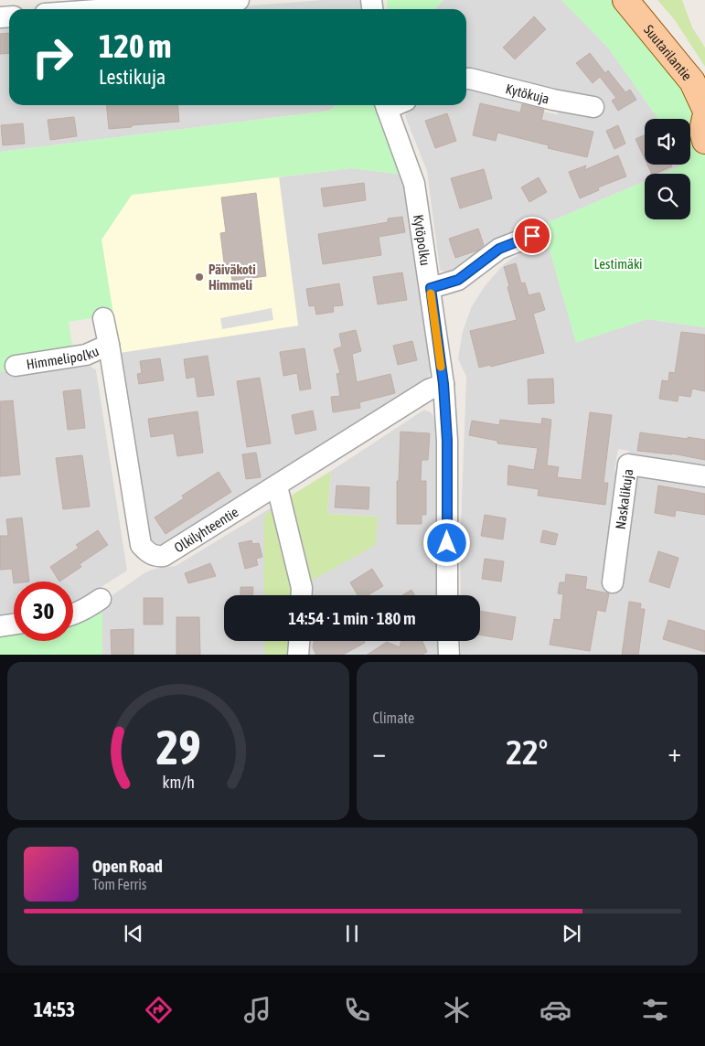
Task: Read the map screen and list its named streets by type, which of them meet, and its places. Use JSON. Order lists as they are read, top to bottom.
{
  "streets": {
    "main road": ["Suutarilantie"],
    "street": [
      "Kytökuja",
      "Kytöpolku",
      "Himmelipolku",
      "Naskalikuja",
      "Olkilyhteentie"
    ]
  },
  "crossings": [
    ["Kytöpolku", "Olkilyhteentie"],
    ["Himmelipolku", "Olkilyhteentie"]
  ],
  "parks": ["Lestimäki"],
  "places": ["Päiväkoti Himmeli"],
  "page": {
    "turn": ["120 m", "Lestikuja"],
    "limit": "30",
    "trip": "14:54 · 1 min · 180 m",
    "tile": "Climate",
    "heat": ["−", "22°", "+"],
    "song": ["Open Road", "Tom Ferris"],
    "tabs": "14:53",
    "gauge": ["29", "km/h"]
  }
}
